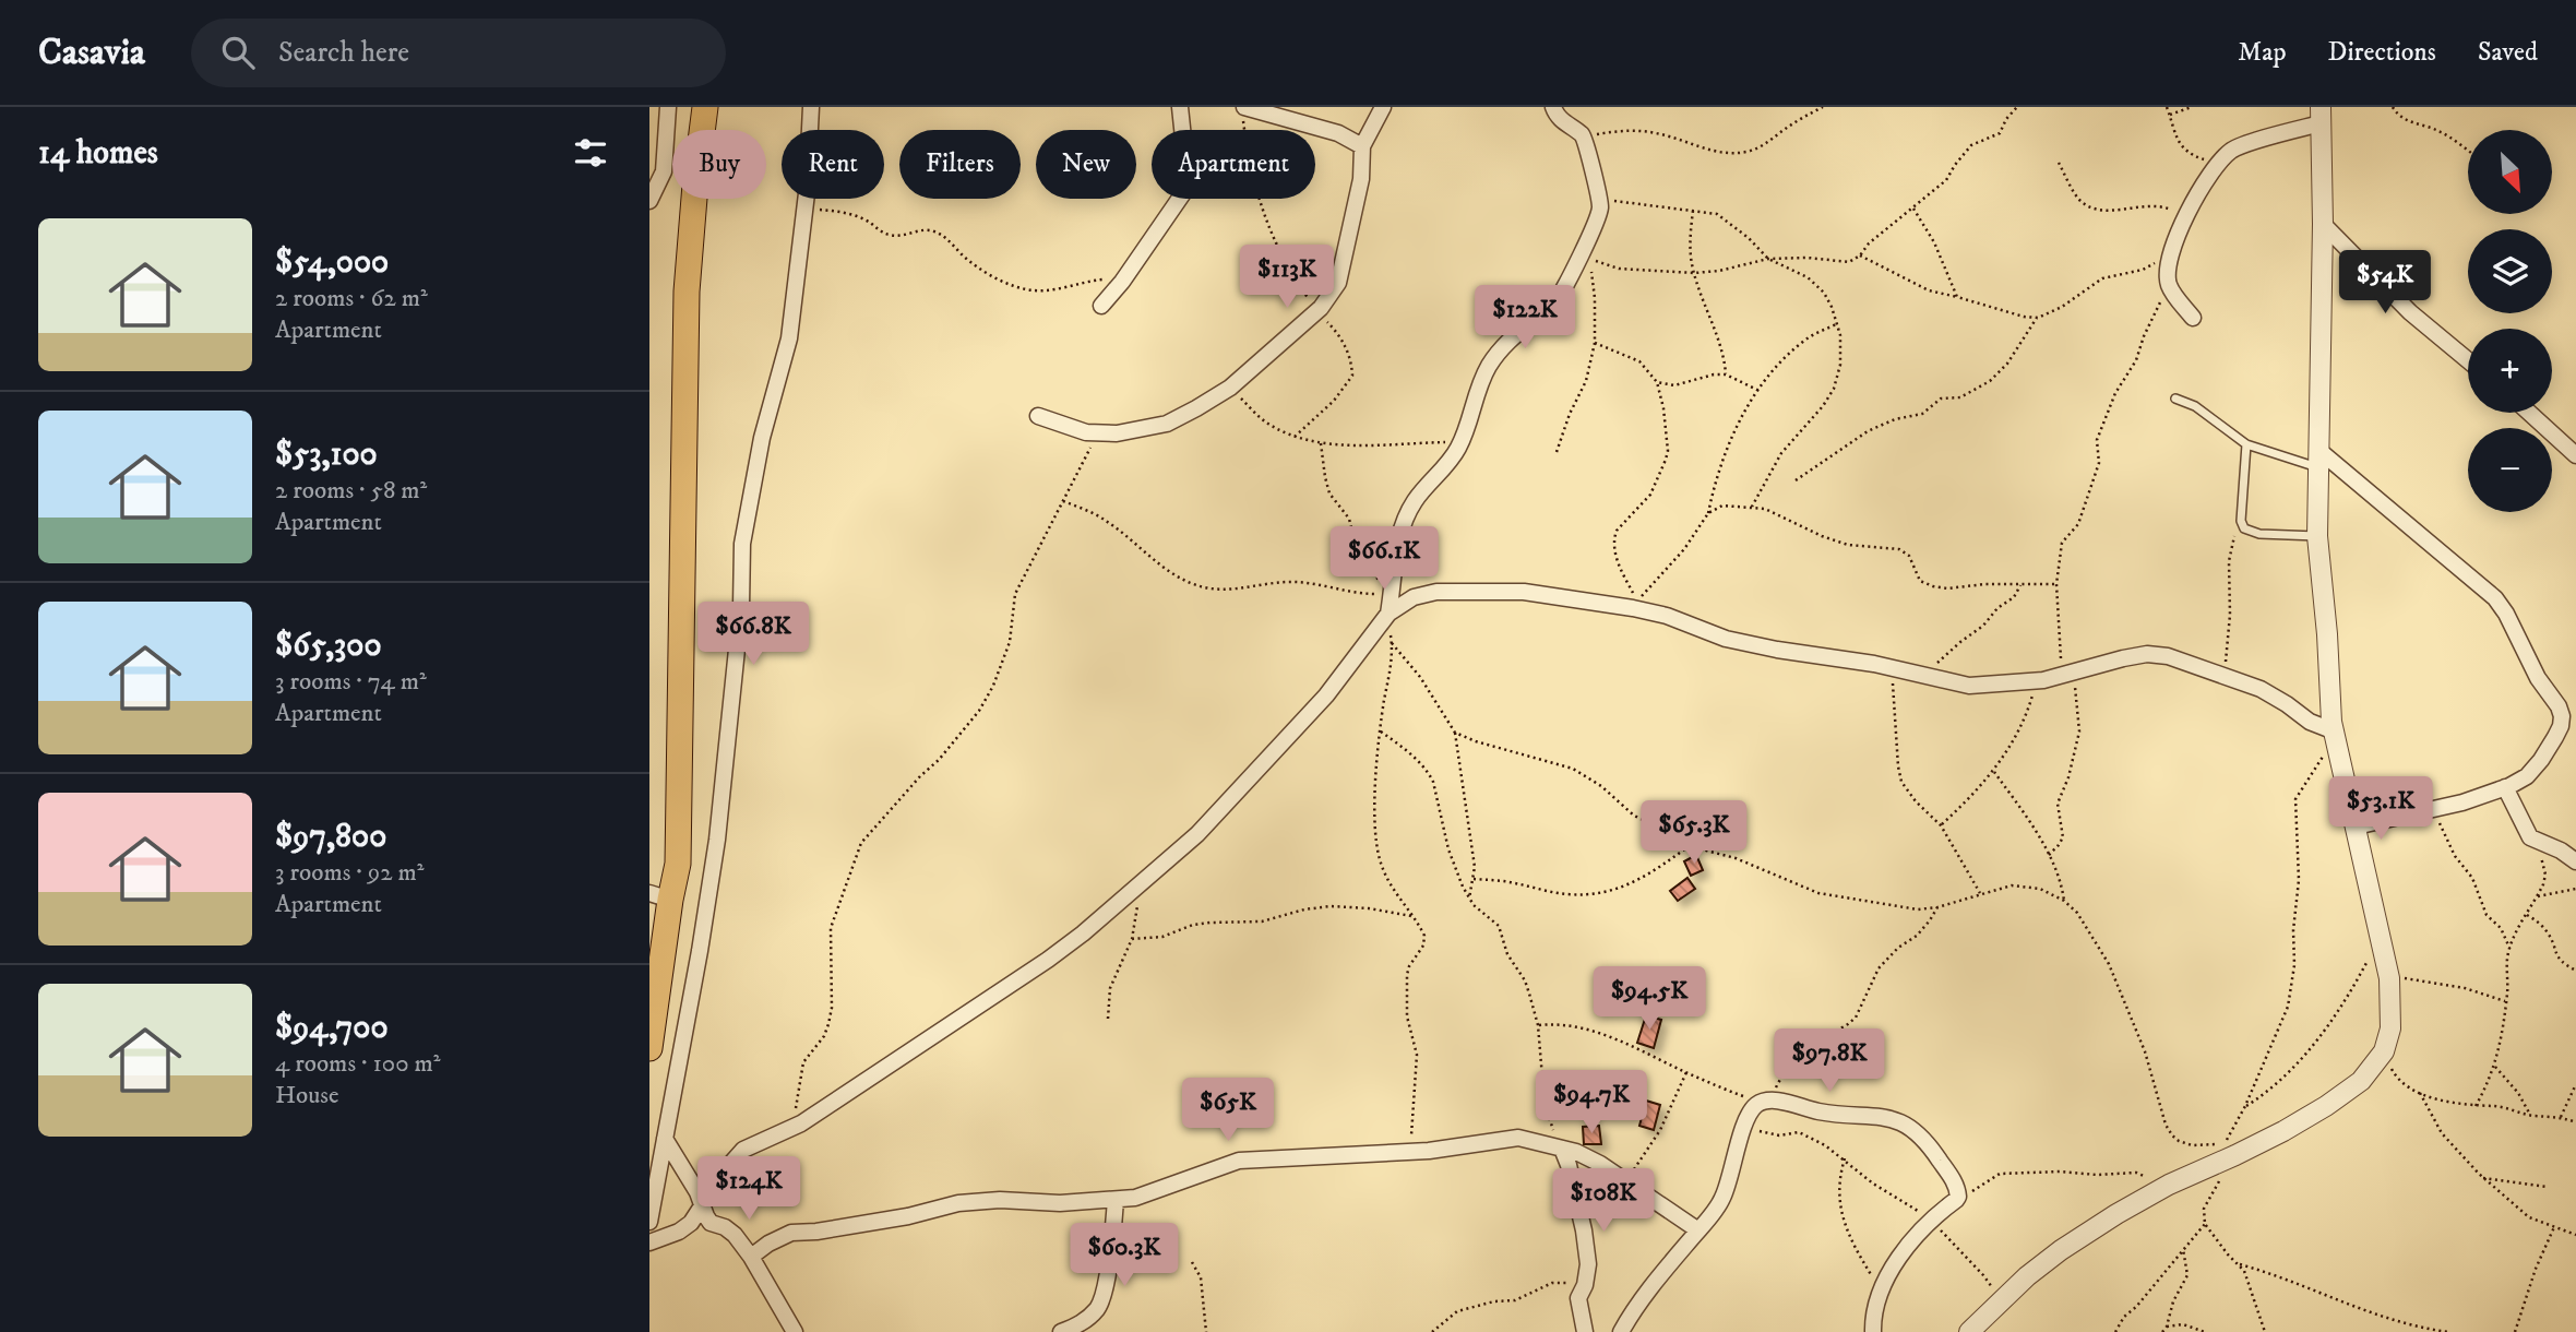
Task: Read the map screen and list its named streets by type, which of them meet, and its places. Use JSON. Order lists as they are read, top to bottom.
{
  "north": "bottom right",
  "page": {
    "header": "Casavia",
    "search": "Search here",
    "nav": ["Map", "Directions", "Saved"],
    "heading": "14 homes",
    "map_buttons": ["+", "−"],
    "chip": [
      "Buy",
      "Rent",
      "Filters",
      "New",
      "Apartment"
    ],
    "list": [
      {
        "name": "$54,000",
        "note": "2 rooms · 62 m² · Apartment"
      },
      {
        "name": "$53,100",
        "note": "2 rooms · 58 m² · Apartment"
      },
      {
        "name": "$65,300",
        "note": "3 rooms · 74 m² · Apartment"
      },
      {
        "name": "$97,800",
        "note": "3 rooms · 92 m² · Apartment"
      },
      {
        "name": "$94,700",
        "note": "4 rooms · 100 m² · House"
      }
    ],
    "price": [
      "$113K",
      "$54K",
      "$122K",
      "$66.1K",
      "$66.8K",
      "$53.1K",
      "$65.3K",
      "$94.5K",
      "$97.8K",
      "$94.7K",
      "$65K",
      "$124K",
      "$108K",
      "$60.3K"
    ]
  }
}
